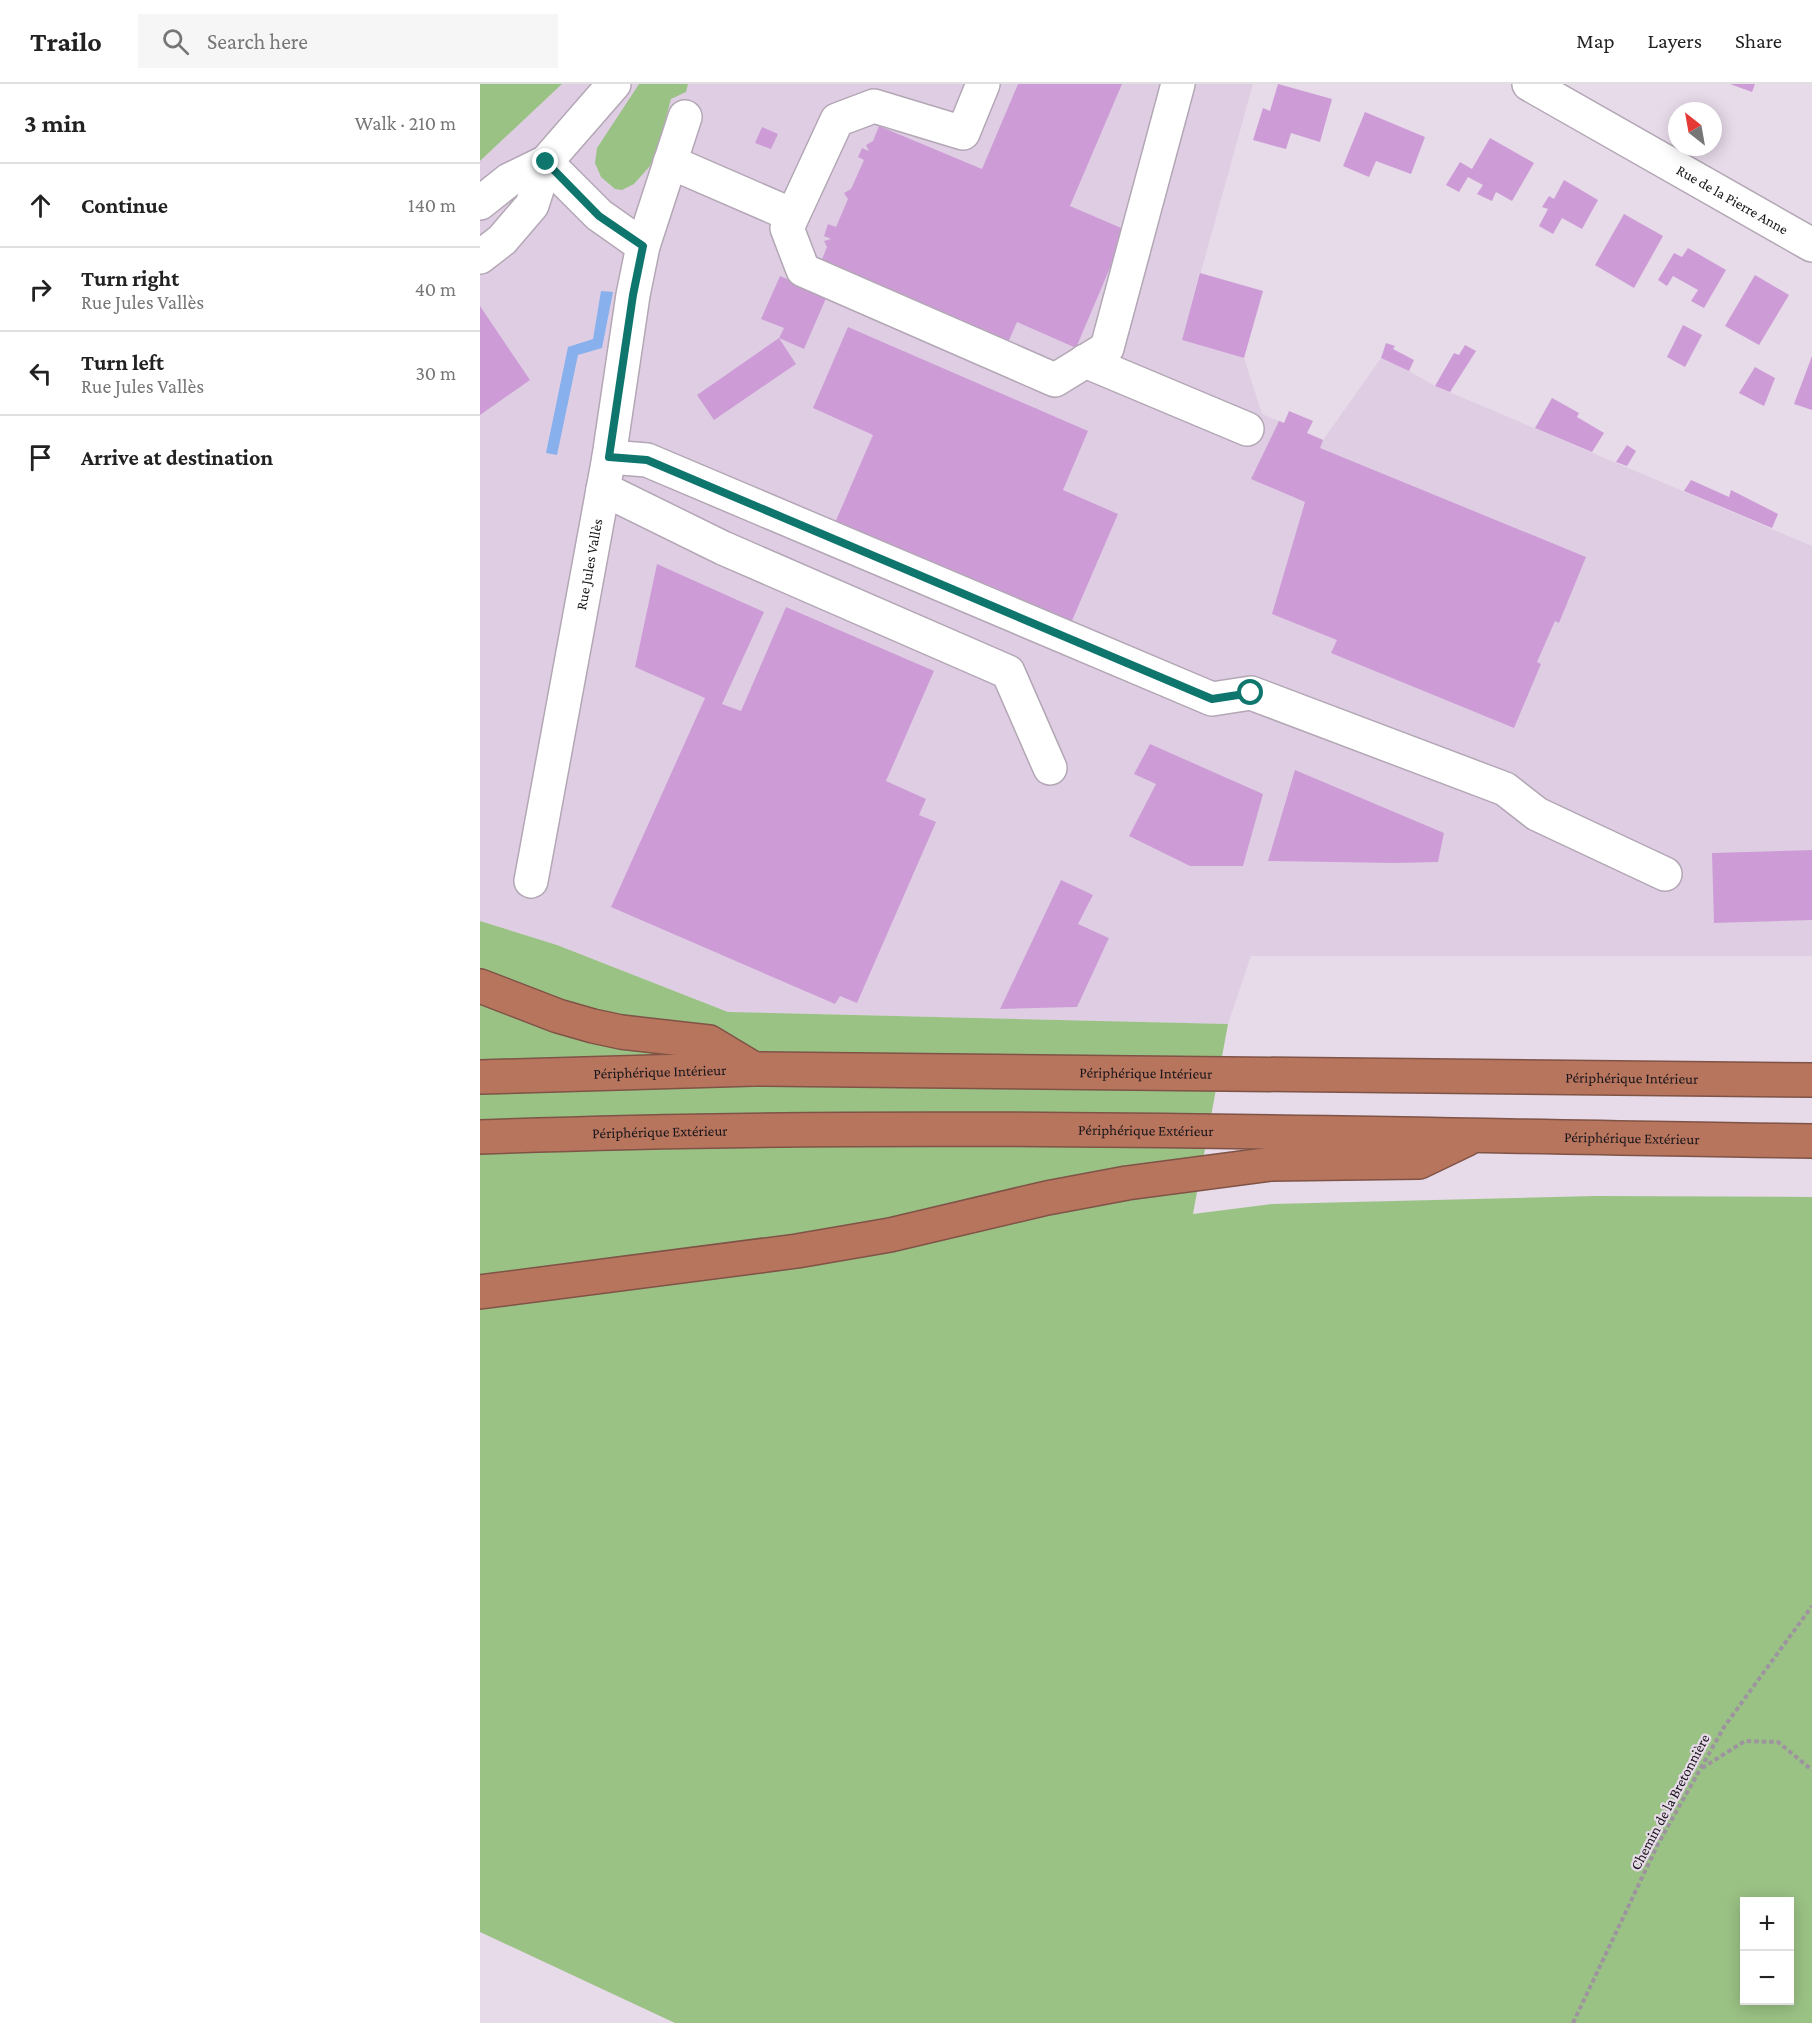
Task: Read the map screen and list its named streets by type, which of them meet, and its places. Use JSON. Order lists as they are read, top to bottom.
{
  "streets": {
    "highway": ["Périphérique Intérieur", "Périphérique Extérieur"],
    "street": ["Rue de la Pierre Anne", "Rue Jules Vallès"],
    "path": ["Chemin de la Bretonnière"]
  },
  "north": "top left",
  "page": {
    "header": "Trailo",
    "search": "Search here",
    "nav": ["Map", "Layers", "Share"],
    "heading": ["3 min", "Walk · 210 m"],
    "list": [
      ["Continue", "140 m"],
      ["Turn right", "Rue Jules Vallès", "40 m"],
      ["Turn left", "Rue Jules Vallès", "30 m"],
      "Arrive at destination"
    ],
    "map_buttons": ["+", "−"]
  }
}
